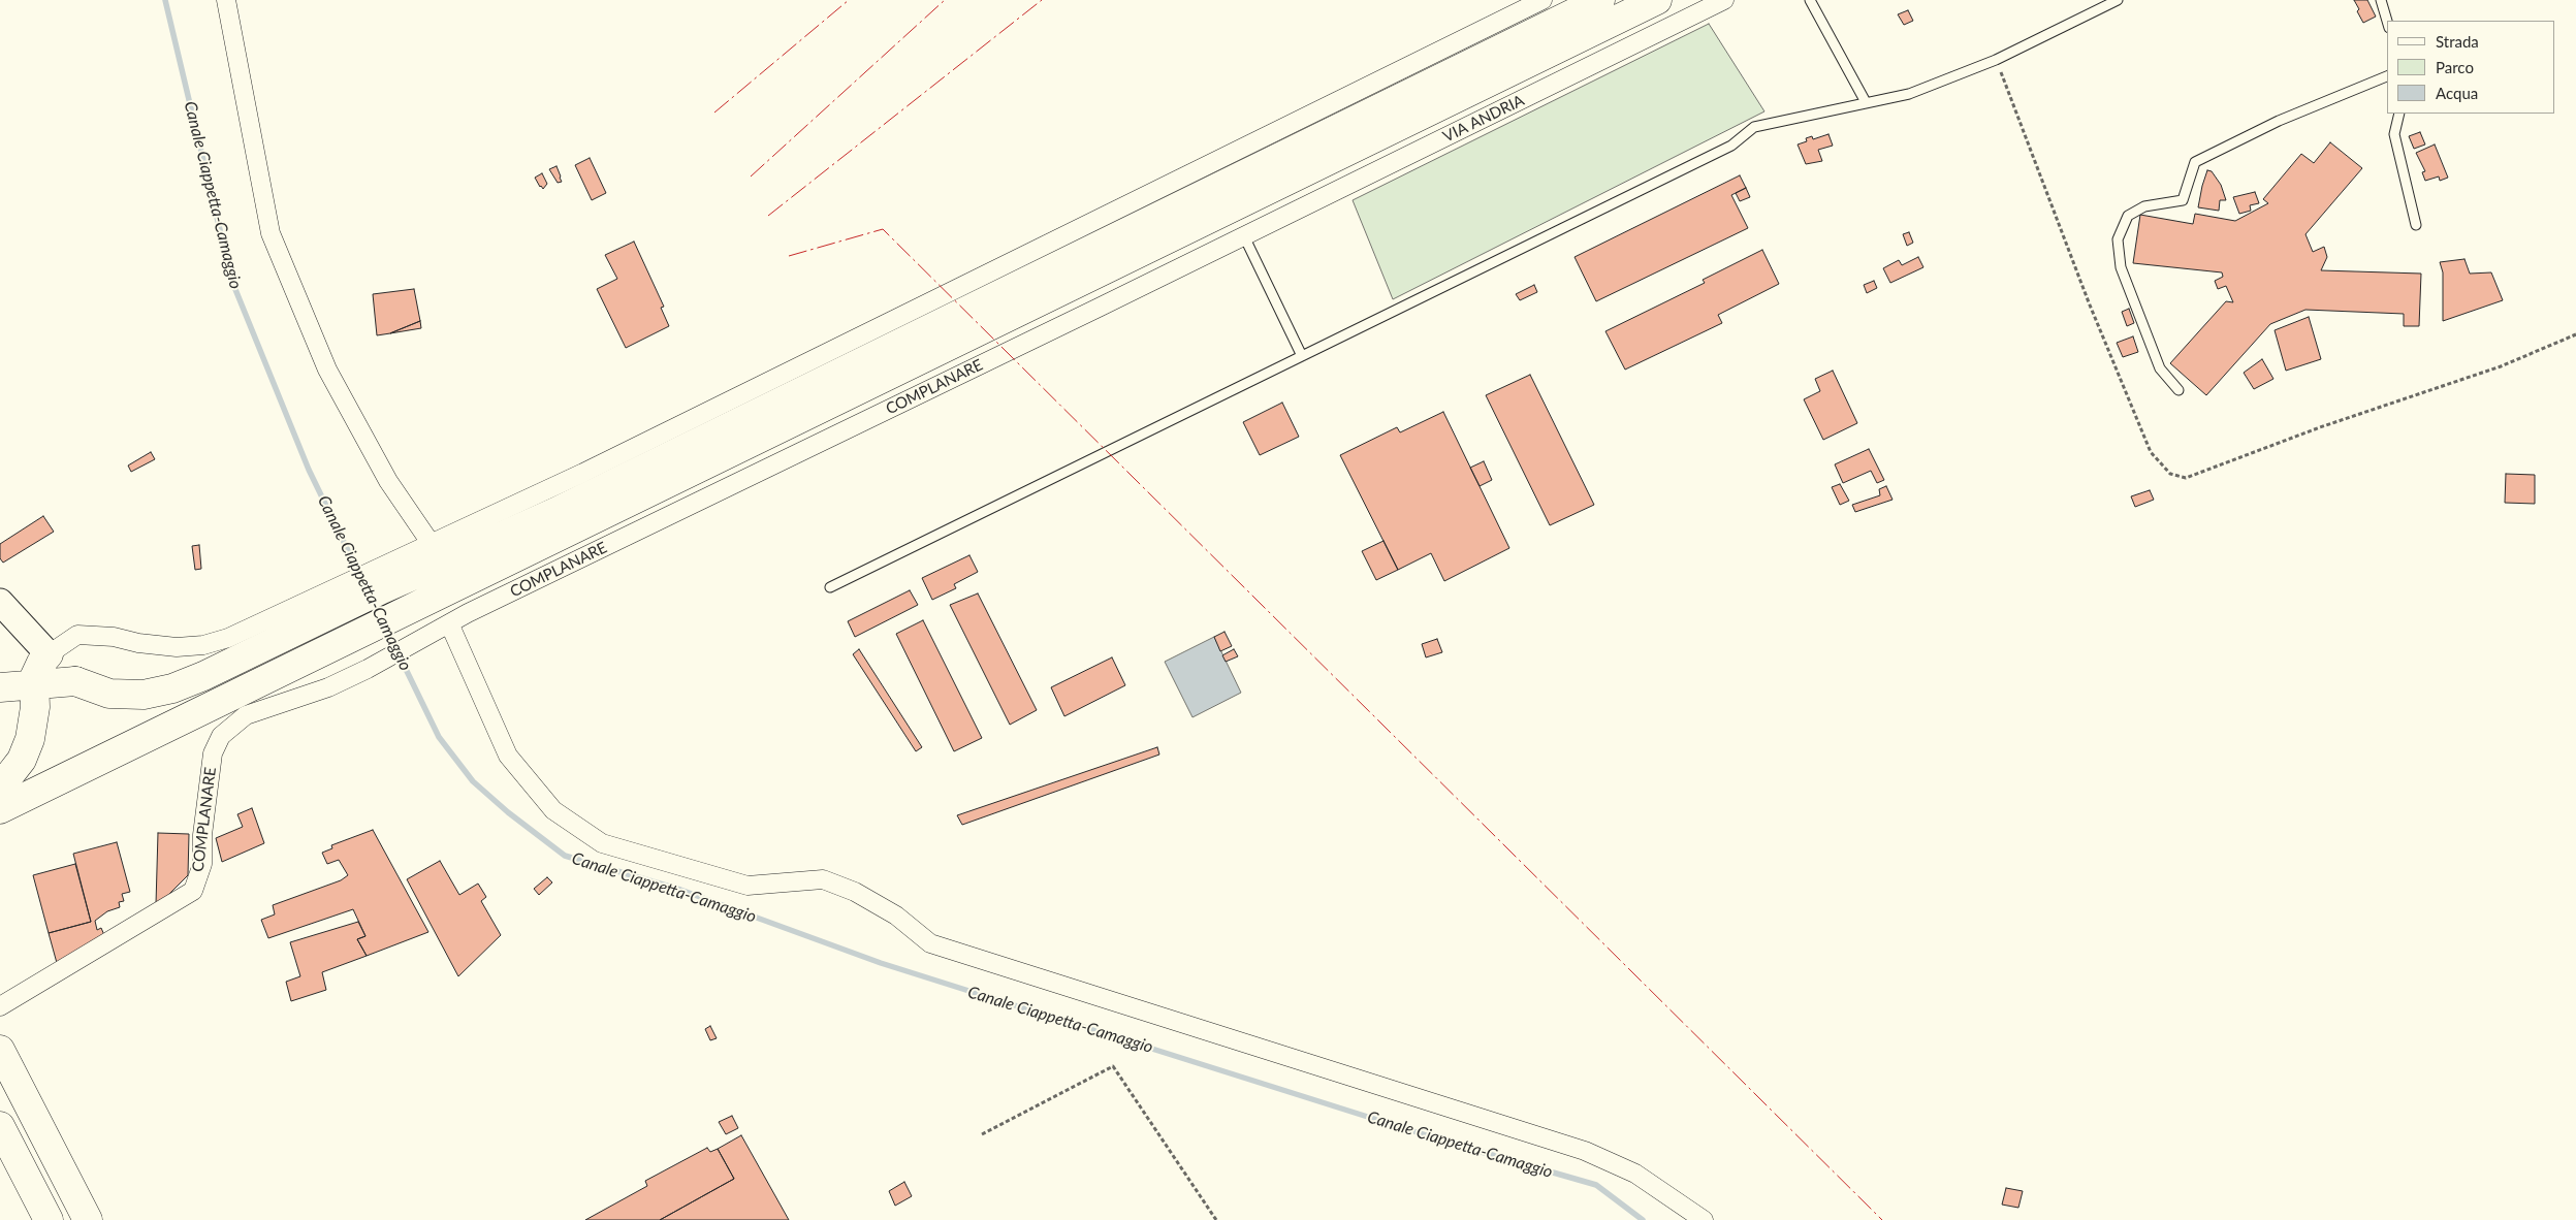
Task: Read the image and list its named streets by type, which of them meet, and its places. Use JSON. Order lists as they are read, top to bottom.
{
  "streets": {
    "street": ["VIA ANDRIA", "COMPLANARE"]
  },
  "crossings": [
    ["VIA ANDRIA", "COMPLANARE"]
  ],
  "water": ["Canale Ciappetta-Camaggio"],
  "legend": ["Strada", "Parco", "Acqua"]
}
